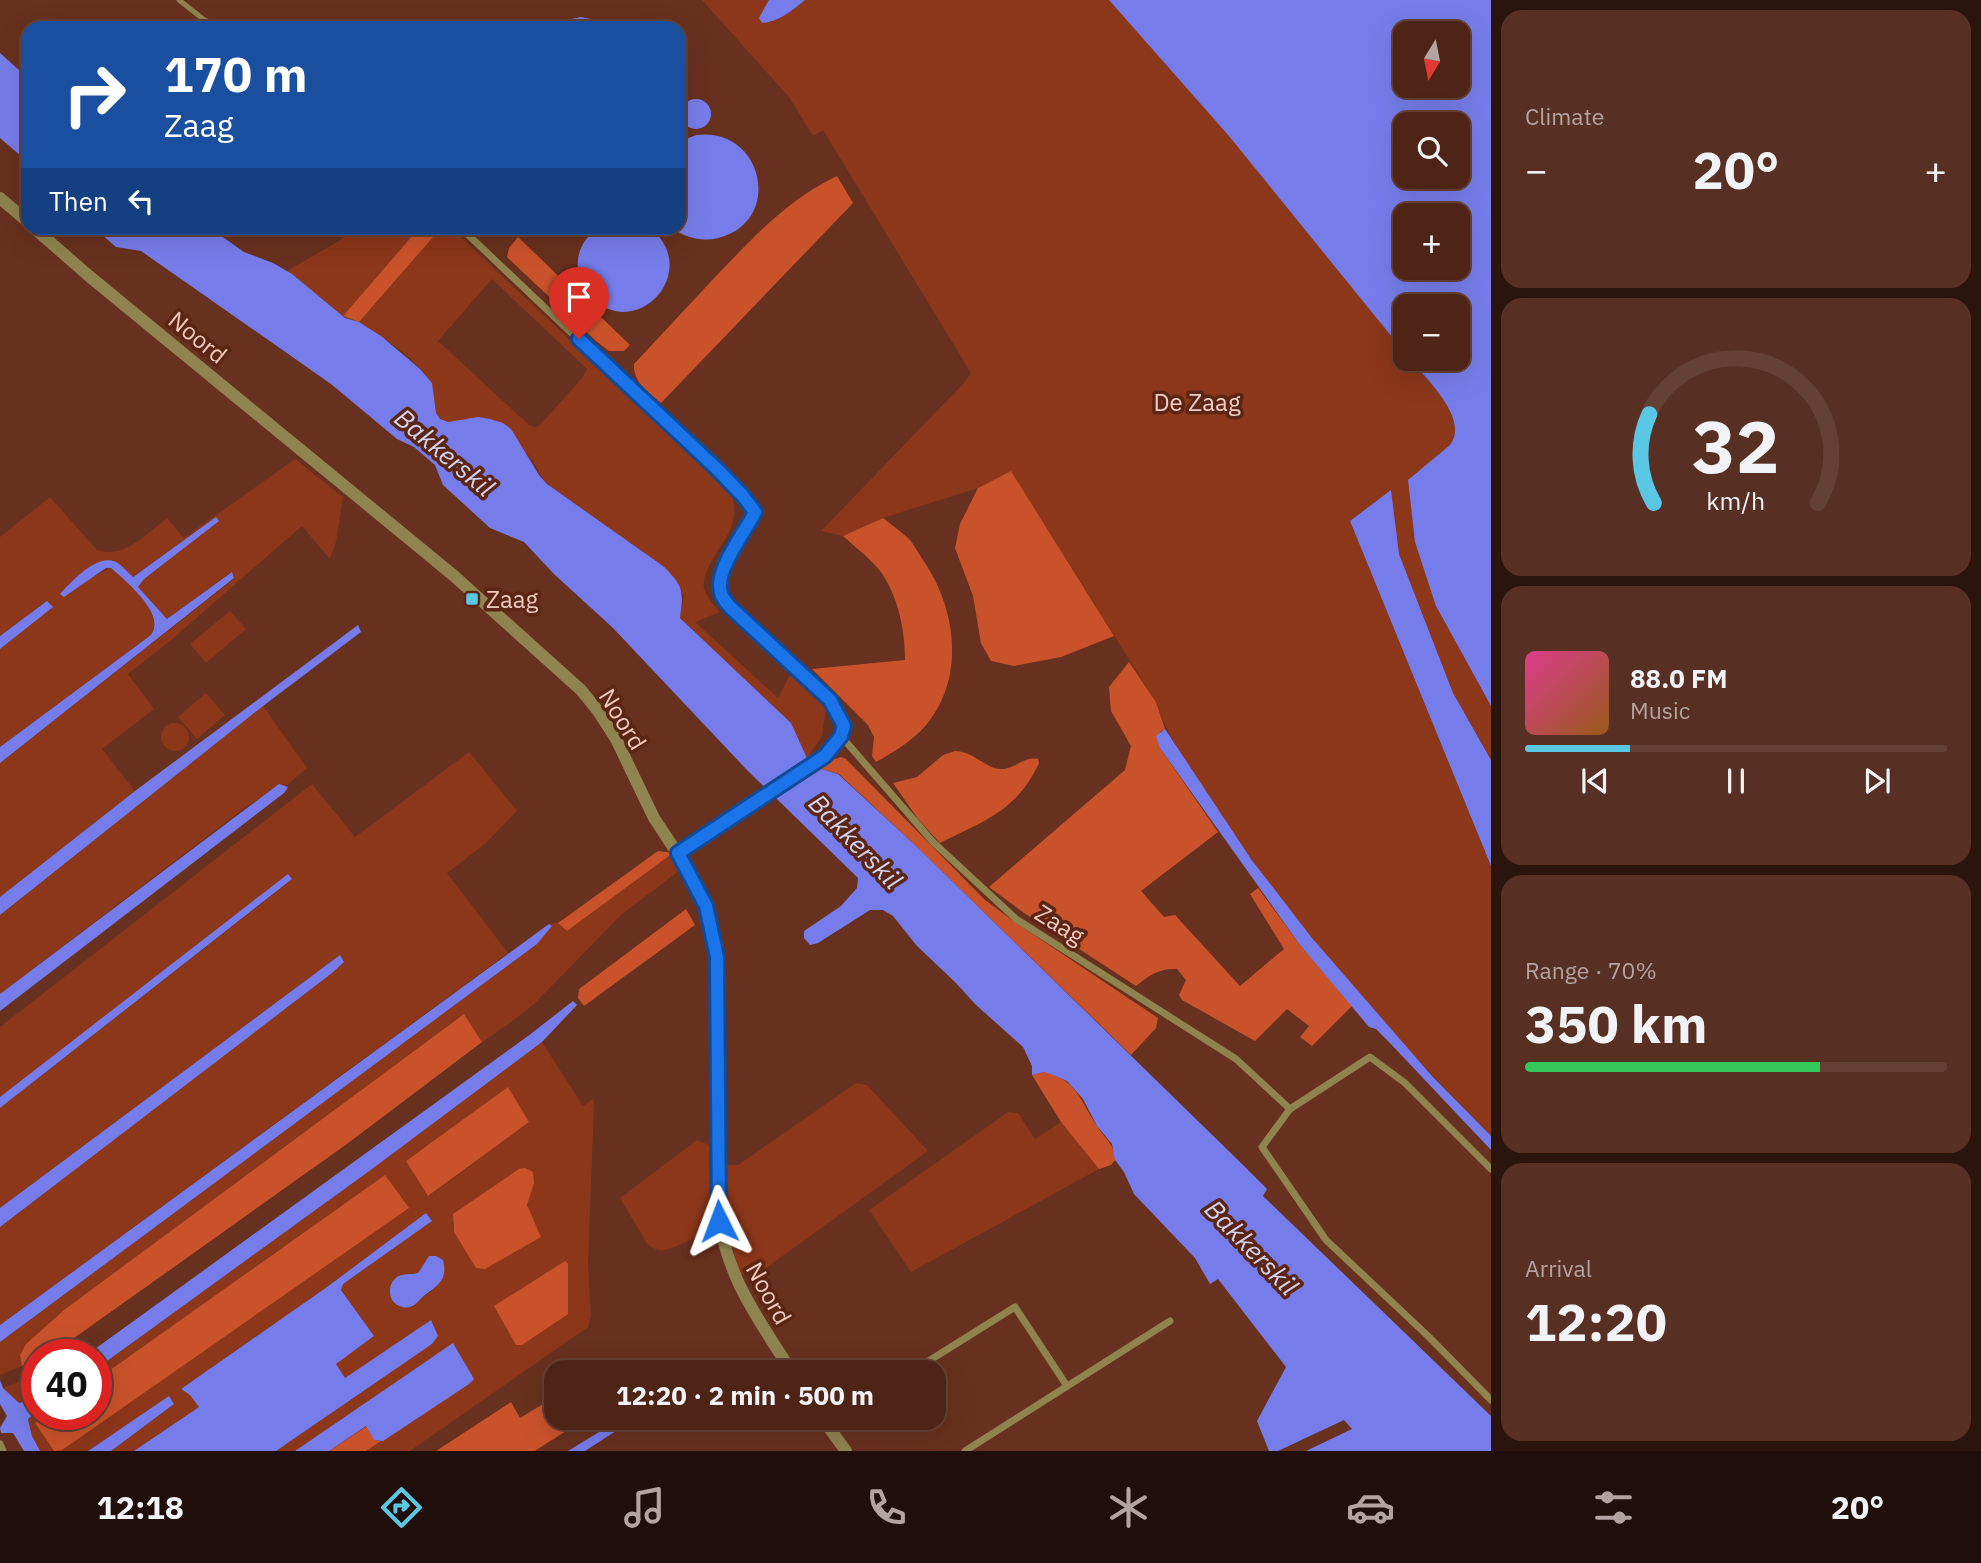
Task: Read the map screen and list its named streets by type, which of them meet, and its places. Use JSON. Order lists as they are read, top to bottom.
{
  "streets": {
    "street": ["Noord", "Zaag"]
  },
  "water": ["Bakkerskil"],
  "parks": ["De Zaag"],
  "places": {
    "transit": ["Zaag"]
  },
  "north": "bottom",
  "page": {
    "tile": [
      "Climate",
      ["Range · 70%", "350 km"],
      ["Arrival", "12:20"]
    ],
    "map_buttons": ["+", "−"],
    "turn": ["170 m", "Zaag"],
    "heat": ["−", "20°", "+"],
    "then": "Then",
    "song": ["88.0 FM", "Music"],
    "limit": "40",
    "trip": "12:20 · 2 min · 500 m",
    "tabs": ["12:18", "20°"],
    "gauge": ["32", "km/h"]
  }
}
